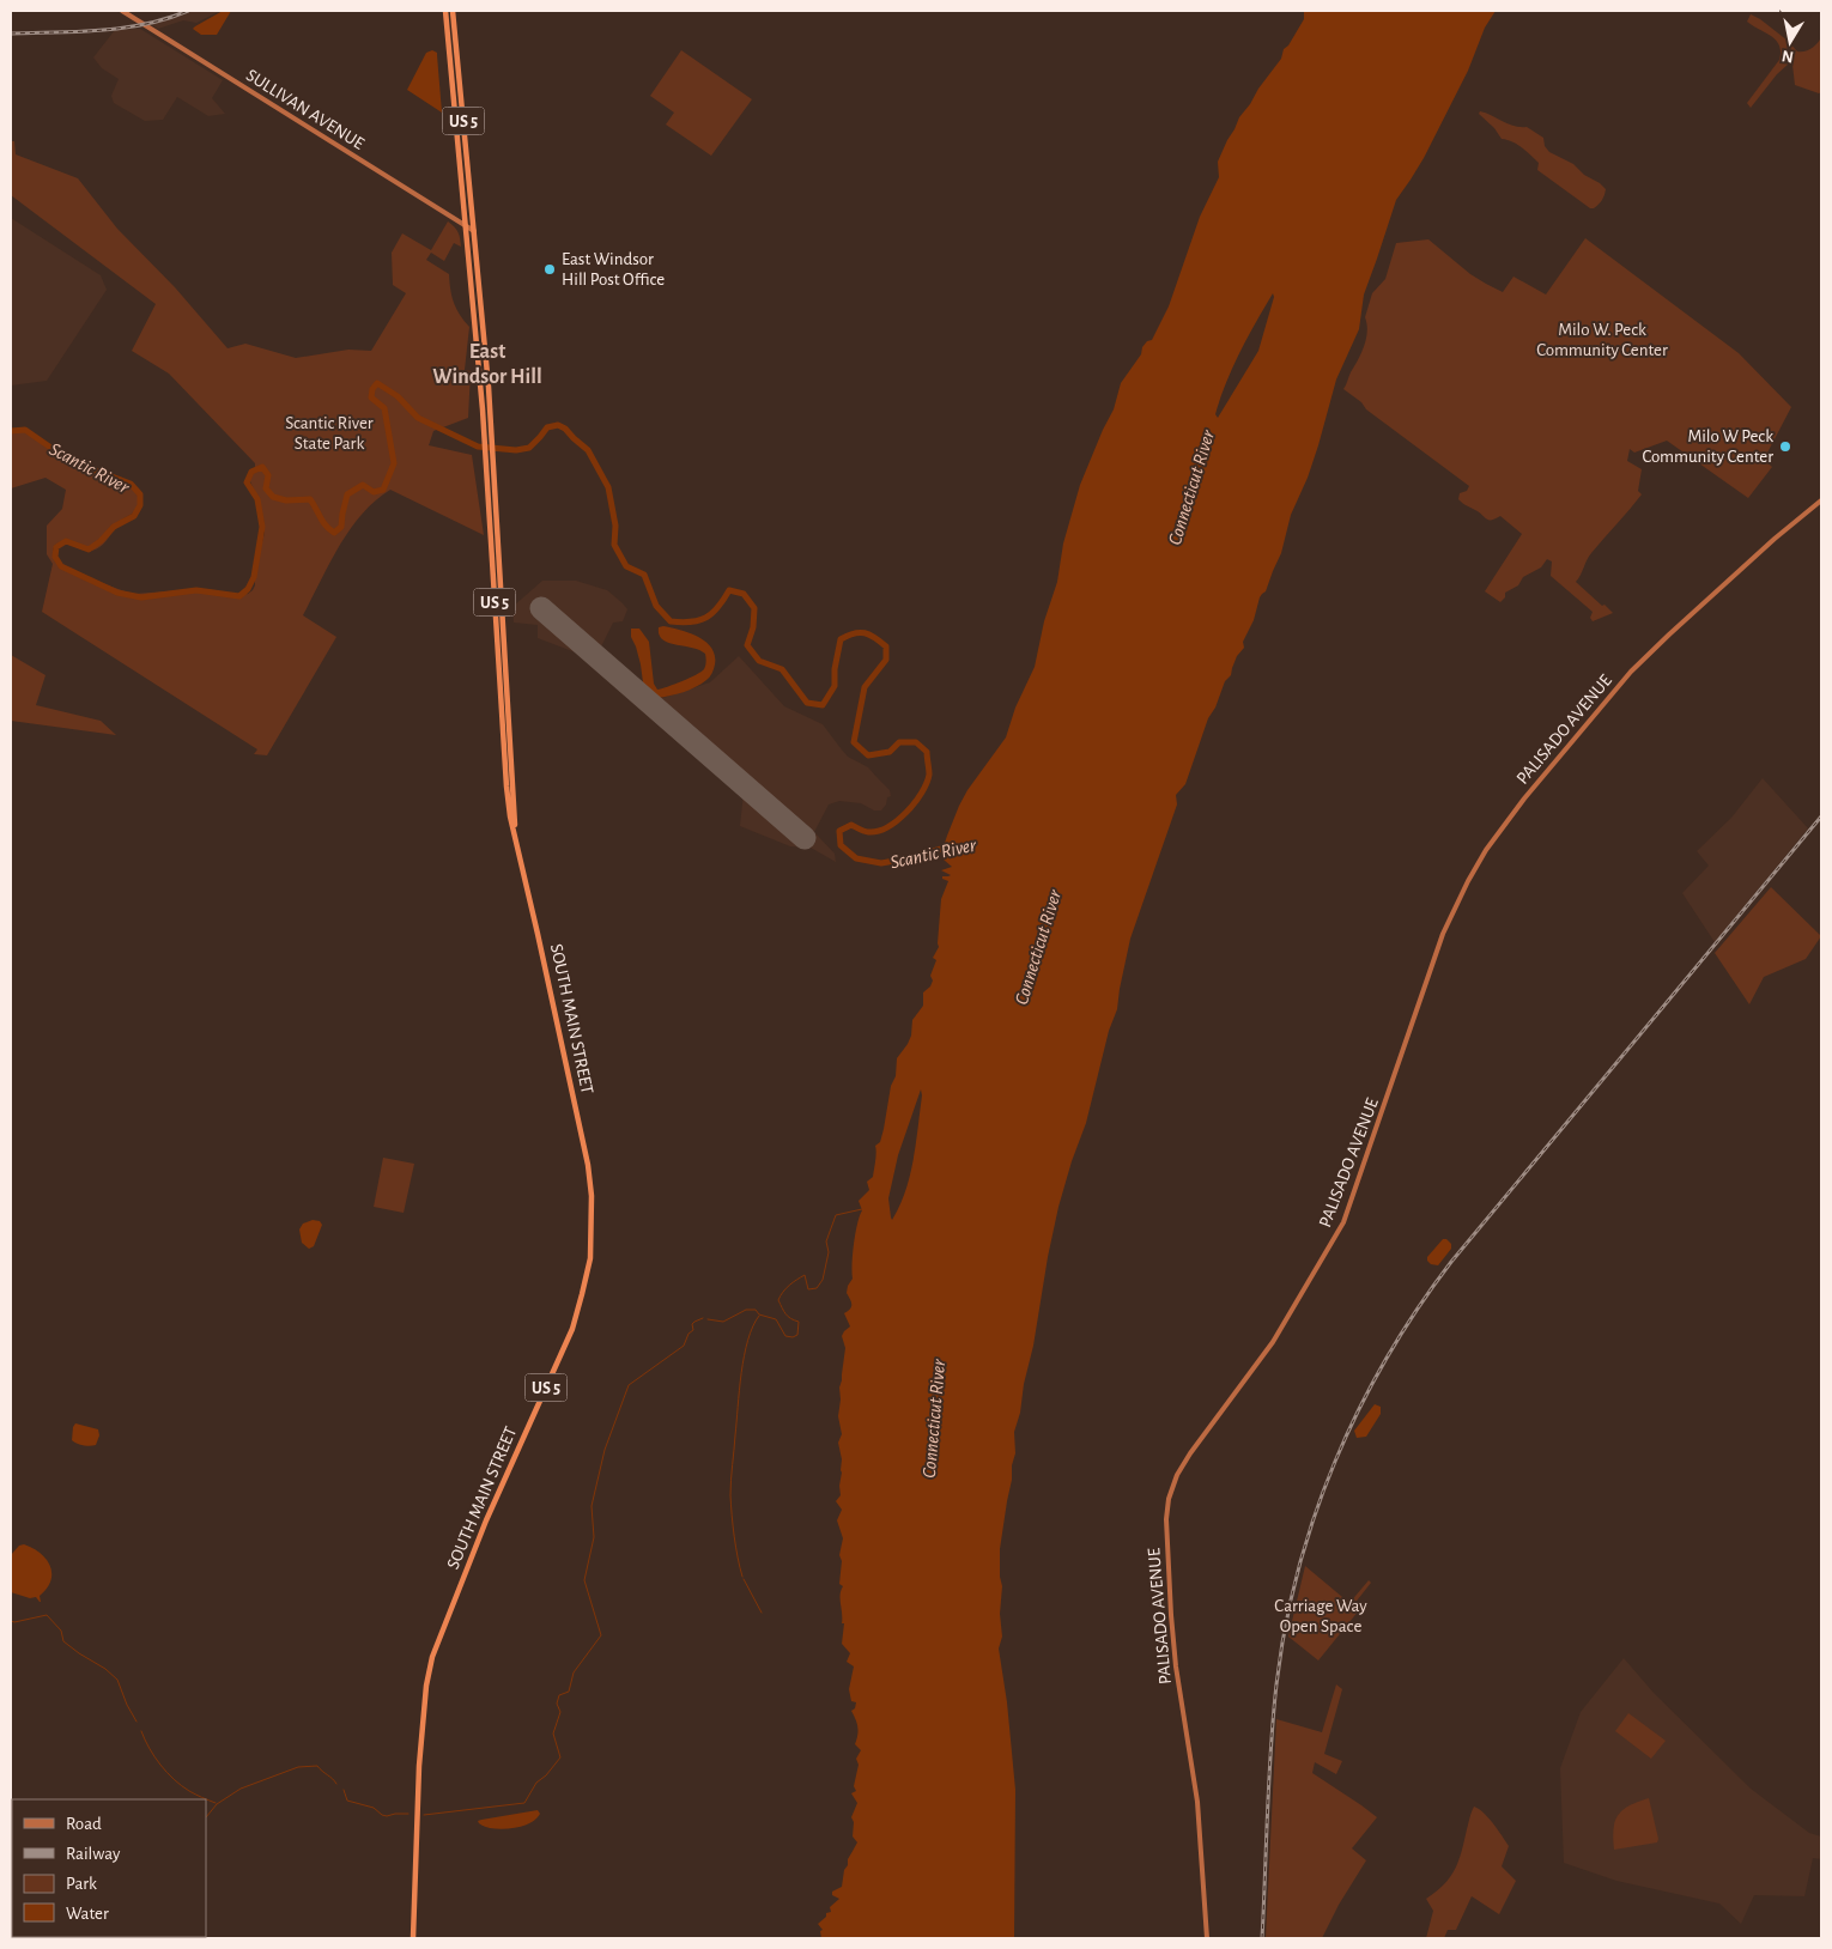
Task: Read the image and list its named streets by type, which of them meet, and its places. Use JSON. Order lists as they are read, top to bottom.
{
  "streets": {
    "highway": ["US 5", "SOUTH MAIN STREET"],
    "main road": ["SULLIVAN AVENUE", "PALISADO AVENUE"]
  },
  "crossings": [
    ["SULLIVAN AVENUE", "US 5"],
    ["US 5", "SOUTH MAIN STREET"]
  ],
  "districts": ["East Windsor Hill"],
  "water": ["Scantic River", "Connecticut River"],
  "parks": ["Milo W. Peck Community Center", "Scantic River State Park", "Carriage Way Open Space"],
  "places": ["East Windsor Hill Post Office", "Milo W Peck Community Center"],
  "legend": [
    "Road",
    "Railway",
    "Park",
    "Water"
  ],
  "north": "bottom"
}
